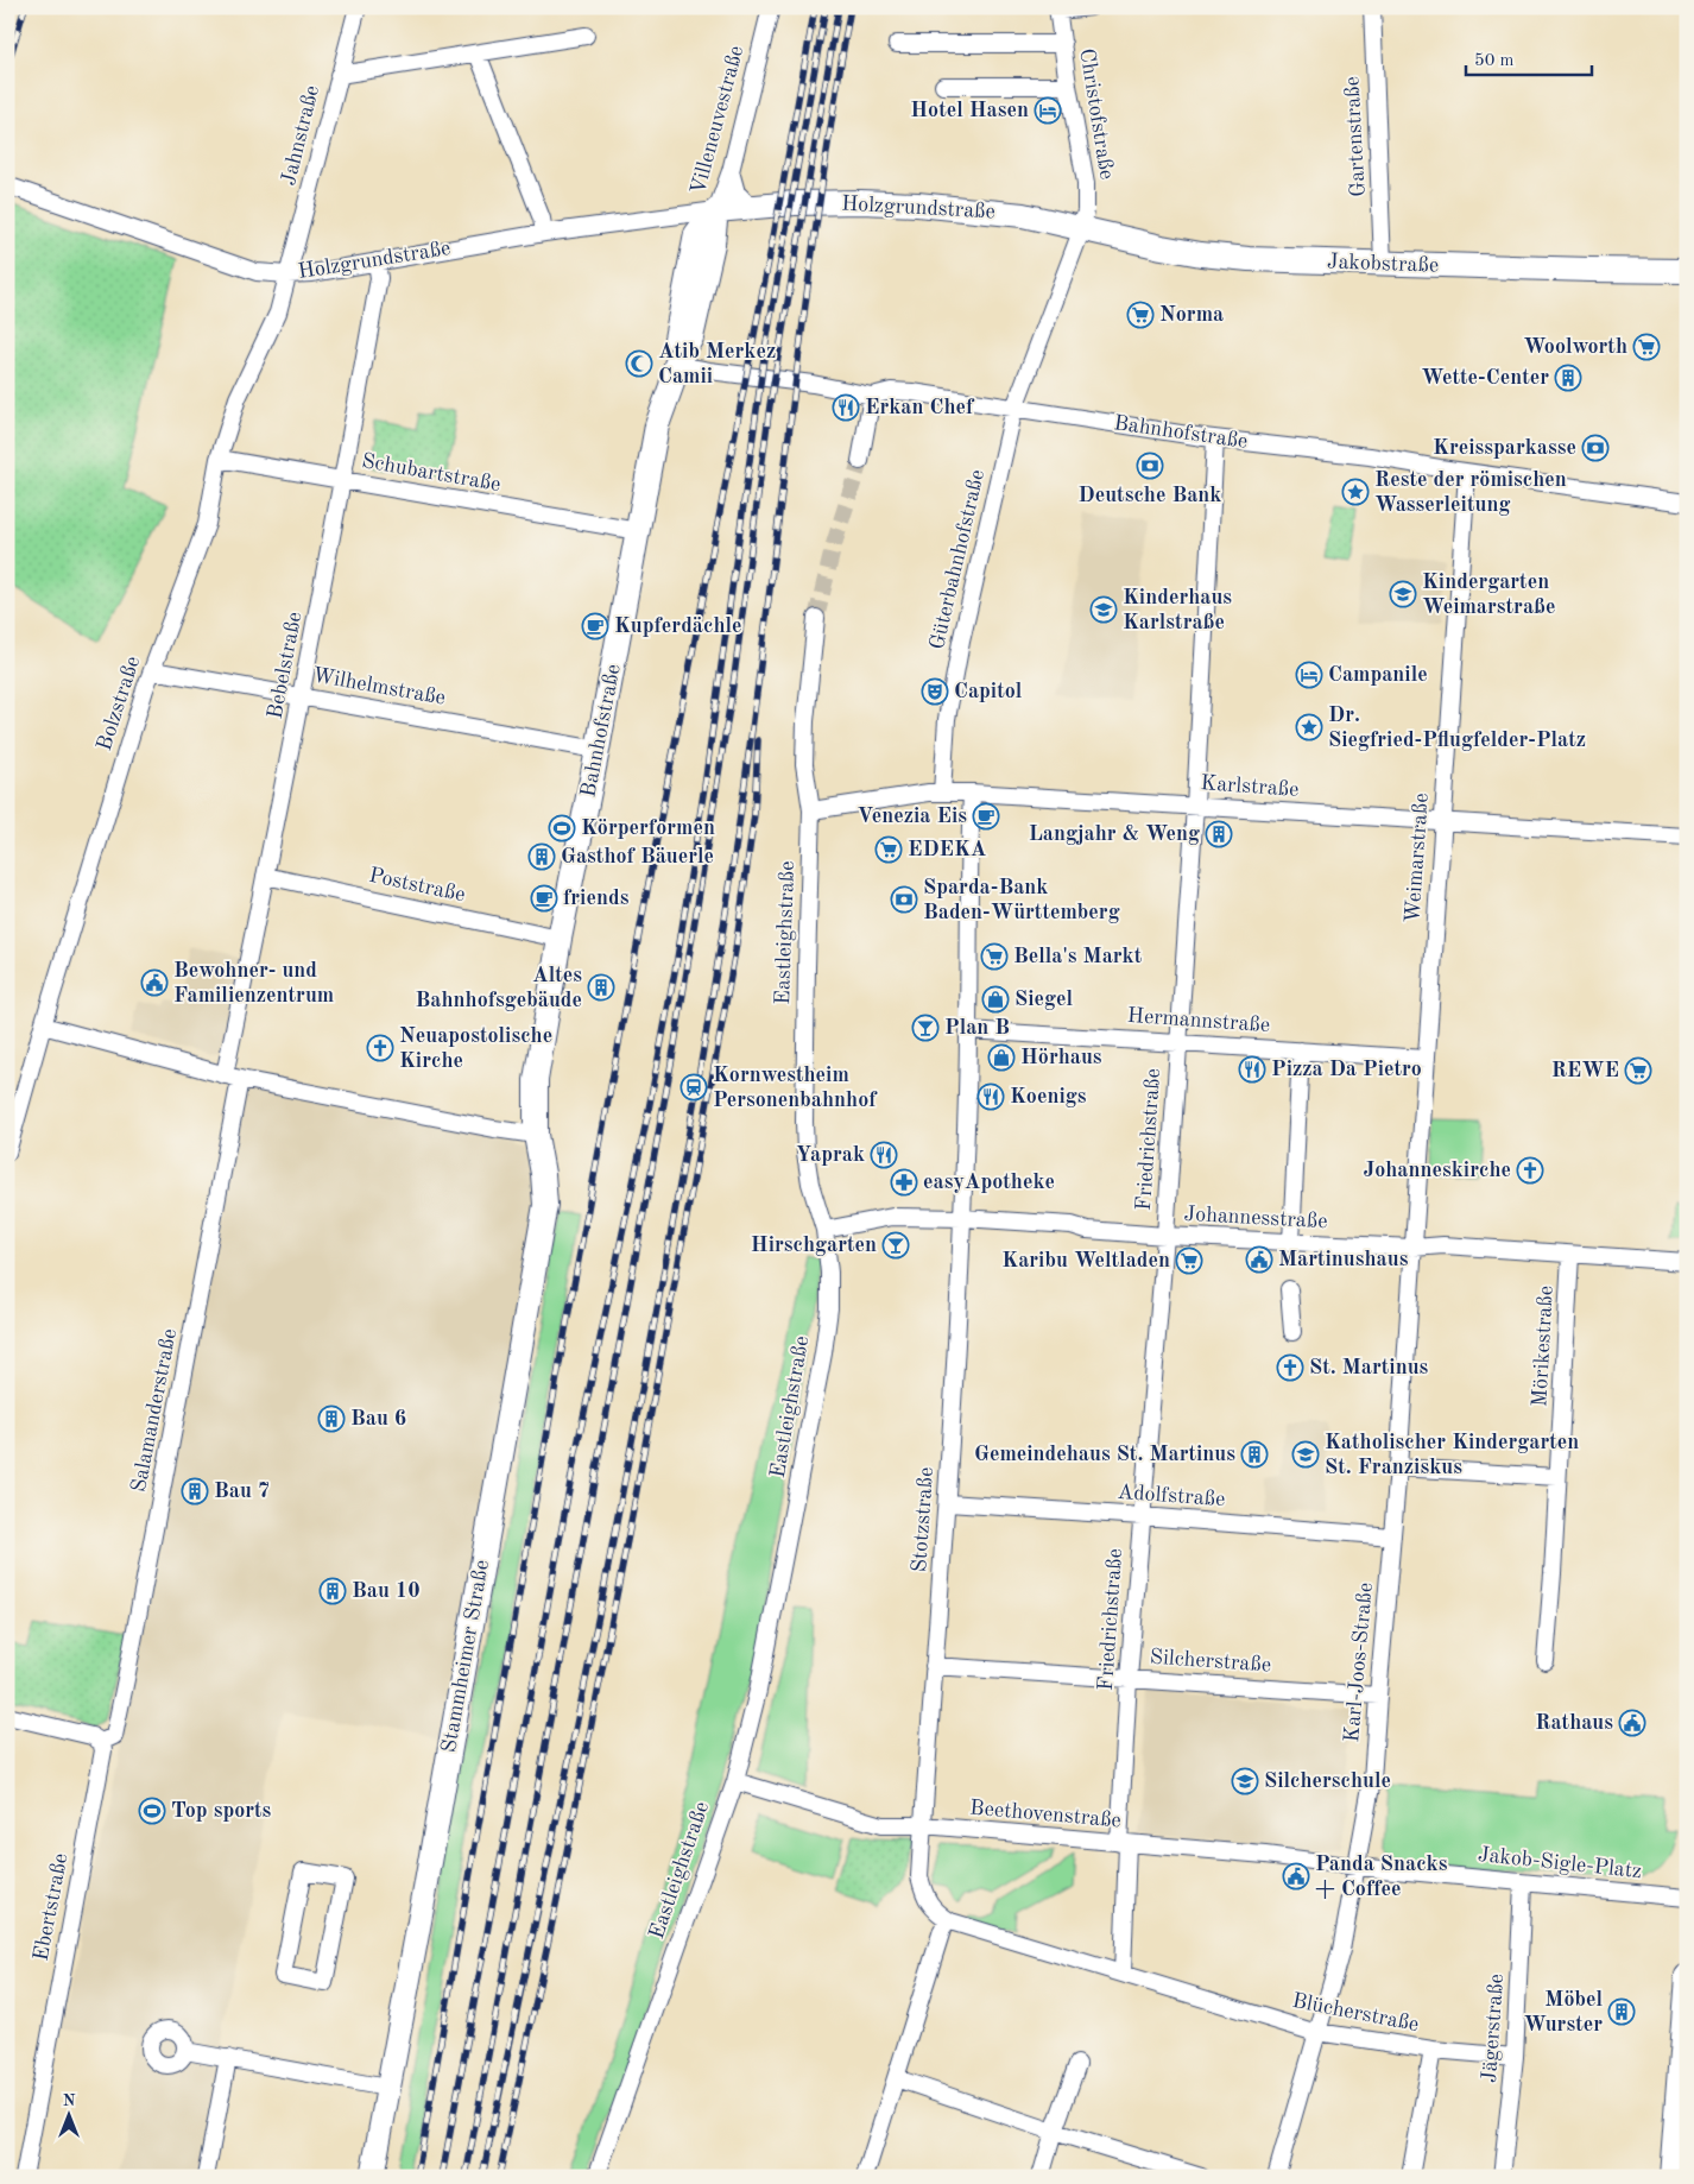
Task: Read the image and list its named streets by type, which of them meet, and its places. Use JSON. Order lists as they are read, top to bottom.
{
  "streets": {
    "main road": [
      "Holzgrundstraße",
      "Jakobstraße",
      "Bahnhofstraße",
      "Stammheimer Straße"
    ],
    "street": [
      "Christofstraße",
      "Villeneuvestraße",
      "Jahnstraße",
      "Gartenstraße",
      "Schubartstraße",
      "Güterbahnhofstraße",
      "Bebelstraße",
      "Wilhelmstraße",
      "Bolzstraße",
      "Karlstraße",
      "Weimarstraße",
      "Poststraße",
      "Eastleighstraße",
      "Hermannstraße",
      "Friedrichstraße",
      "Johannesstraße",
      "Mörikestraße",
      "Salamanderstraße",
      "Adolfstraße",
      "Stotzstraße",
      "Silcherstraße",
      "Karl-Joos-Straße",
      "Beethovenstraße",
      "Jakob-Sigle-Platz",
      "Ebertstraße",
      "Blücherstraße",
      "Jägerstraße"
    ]
  },
  "crossings": [
    ["Christofstraße", "Holzgrundstraße"],
    ["Christofstraße", "Jakobstraße"],
    ["Christofstraße", "Bahnhofstraße"],
    ["Christofstraße", "Güterbahnhofstraße"],
    ["Villeneuvestraße", "Holzgrundstraße"],
    ["Villeneuvestraße", "Bahnhofstraße"],
    ["Jahnstraße", "Holzgrundstraße"],
    ["Jahnstraße", "Bolzstraße"],
    ["Gartenstraße", "Jakobstraße"],
    ["Holzgrundstraße", "Jakobstraße"],
    ["Holzgrundstraße", "Bahnhofstraße"],
    ["Holzgrundstraße", "Bebelstraße"],
    ["Holzgrundstraße", "Bolzstraße"],
    ["Bahnhofstraße", "Schubartstraße"],
    ["Bahnhofstraße", "Güterbahnhofstraße"],
    ["Bahnhofstraße", "Wilhelmstraße"],
    ["Bahnhofstraße", "Weimarstraße"],
    ["Bahnhofstraße", "Poststraße"],
    ["Bahnhofstraße", "Friedrichstraße"],
    ["Bahnhofstraße", "Stammheimer Straße"],
    ["Schubartstraße", "Bebelstraße"],
    ["Schubartstraße", "Bolzstraße"],
    ["Güterbahnhofstraße", "Karlstraße"],
    ["Bebelstraße", "Wilhelmstraße"],
    ["Bebelstraße", "Poststraße"],
    ["Bebelstraße", "Salamanderstraße"],
    ["Wilhelmstraße", "Bolzstraße"],
    ["Karlstraße", "Weimarstraße"],
    ["Karlstraße", "Eastleighstraße"],
    ["Karlstraße", "Friedrichstraße"],
    ["Karlstraße", "Stotzstraße"],
    ["Weimarstraße", "Hermannstraße"],
    ["Weimarstraße", "Johannesstraße"],
    ["Weimarstraße", "Karl-Joos-Straße"],
    ["Eastleighstraße", "Johannesstraße"],
    ["Eastleighstraße", "Beethovenstraße"],
    ["Hermannstraße", "Friedrichstraße"],
    ["Hermannstraße", "Stotzstraße"],
    ["Friedrichstraße", "Johannesstraße"],
    ["Friedrichstraße", "Adolfstraße"],
    ["Friedrichstraße", "Silcherstraße"],
    ["Friedrichstraße", "Beethovenstraße"],
    ["Friedrichstraße", "Blücherstraße"],
    ["Johannesstraße", "Mörikestraße"],
    ["Johannesstraße", "Stotzstraße"],
    ["Johannesstraße", "Karl-Joos-Straße"],
    ["Salamanderstraße", "Ebertstraße"],
    ["Adolfstraße", "Stotzstraße"],
    ["Adolfstraße", "Karl-Joos-Straße"],
    ["Stotzstraße", "Silcherstraße"],
    ["Stotzstraße", "Beethovenstraße"],
    ["Stotzstraße", "Blücherstraße"],
    ["Silcherstraße", "Karl-Joos-Straße"],
    ["Karl-Joos-Straße", "Beethovenstraße"],
    ["Karl-Joos-Straße", "Jakob-Sigle-Platz"],
    ["Karl-Joos-Straße", "Blücherstraße"],
    ["Beethovenstraße", "Jakob-Sigle-Platz"],
    ["Beethovenstraße", "Blücherstraße"],
    ["Jakob-Sigle-Platz", "Jägerstraße"],
    ["Blücherstraße", "Jägerstraße"]
  ],
  "places": {
    "hotel": ["Hotel Hasen", "Campanile"],
    "supermarket": [
      "Norma",
      "Woolworth",
      "EDEKA",
      "Bella's Markt",
      "REWE",
      "Karibu Weltladen"
    ],
    "mosque": ["Atib Merkez Camii"],
    "building": [
      "Wette-Center",
      "Langjahr & Weng",
      "Gasthof Bäuerle",
      "Altes Bahnhofsgebäude",
      "Bau 6",
      "Gemeindehaus St. Martinus",
      "Bau 7",
      "Bau 10",
      "Möbel Wurster"
    ],
    "restaurant": [
      "Erkan Chef",
      "Pizza Da Pietro",
      "Koenigs",
      "Yaprak"
    ],
    "bank": ["Kreissparkasse", "Deutsche Bank", "Sparda-Bank Baden-Württemberg"],
    "place": ["Reste der römischen Wasserleitung", "Dr. Siegfried-Pflugfelder-Platz"],
    "school or university": [
      "Kindergarten Weimarstraße",
      "Kinderhaus Karlstraße",
      "Katholischer Kindergarten St. Franziskus",
      "Silcherschule"
    ],
    "cafe": ["Kupferdächle", "Venezia Eis", "friends"],
    "theatre": ["Capitol"],
    "sports": ["Körperformen", "Top sports"],
    "public building": [
      "Bewohner- und Familienzentrum",
      "Martinushaus",
      "Rathaus",
      "Panda Snacks + Coffee"
    ],
    "shop": ["Siegel", "Hörhaus"],
    "bar": ["Plan B", "Hirschgarten"],
    "church": ["Neuapostolische Kirche", "Johanneskirche", "St. Martinus"],
    "station": ["Kornwestheim Personenbahnhof"],
    "pharmacy": ["easyApotheke"]
  },
  "scale_bar": "50 m",
  "north": "top"
}
